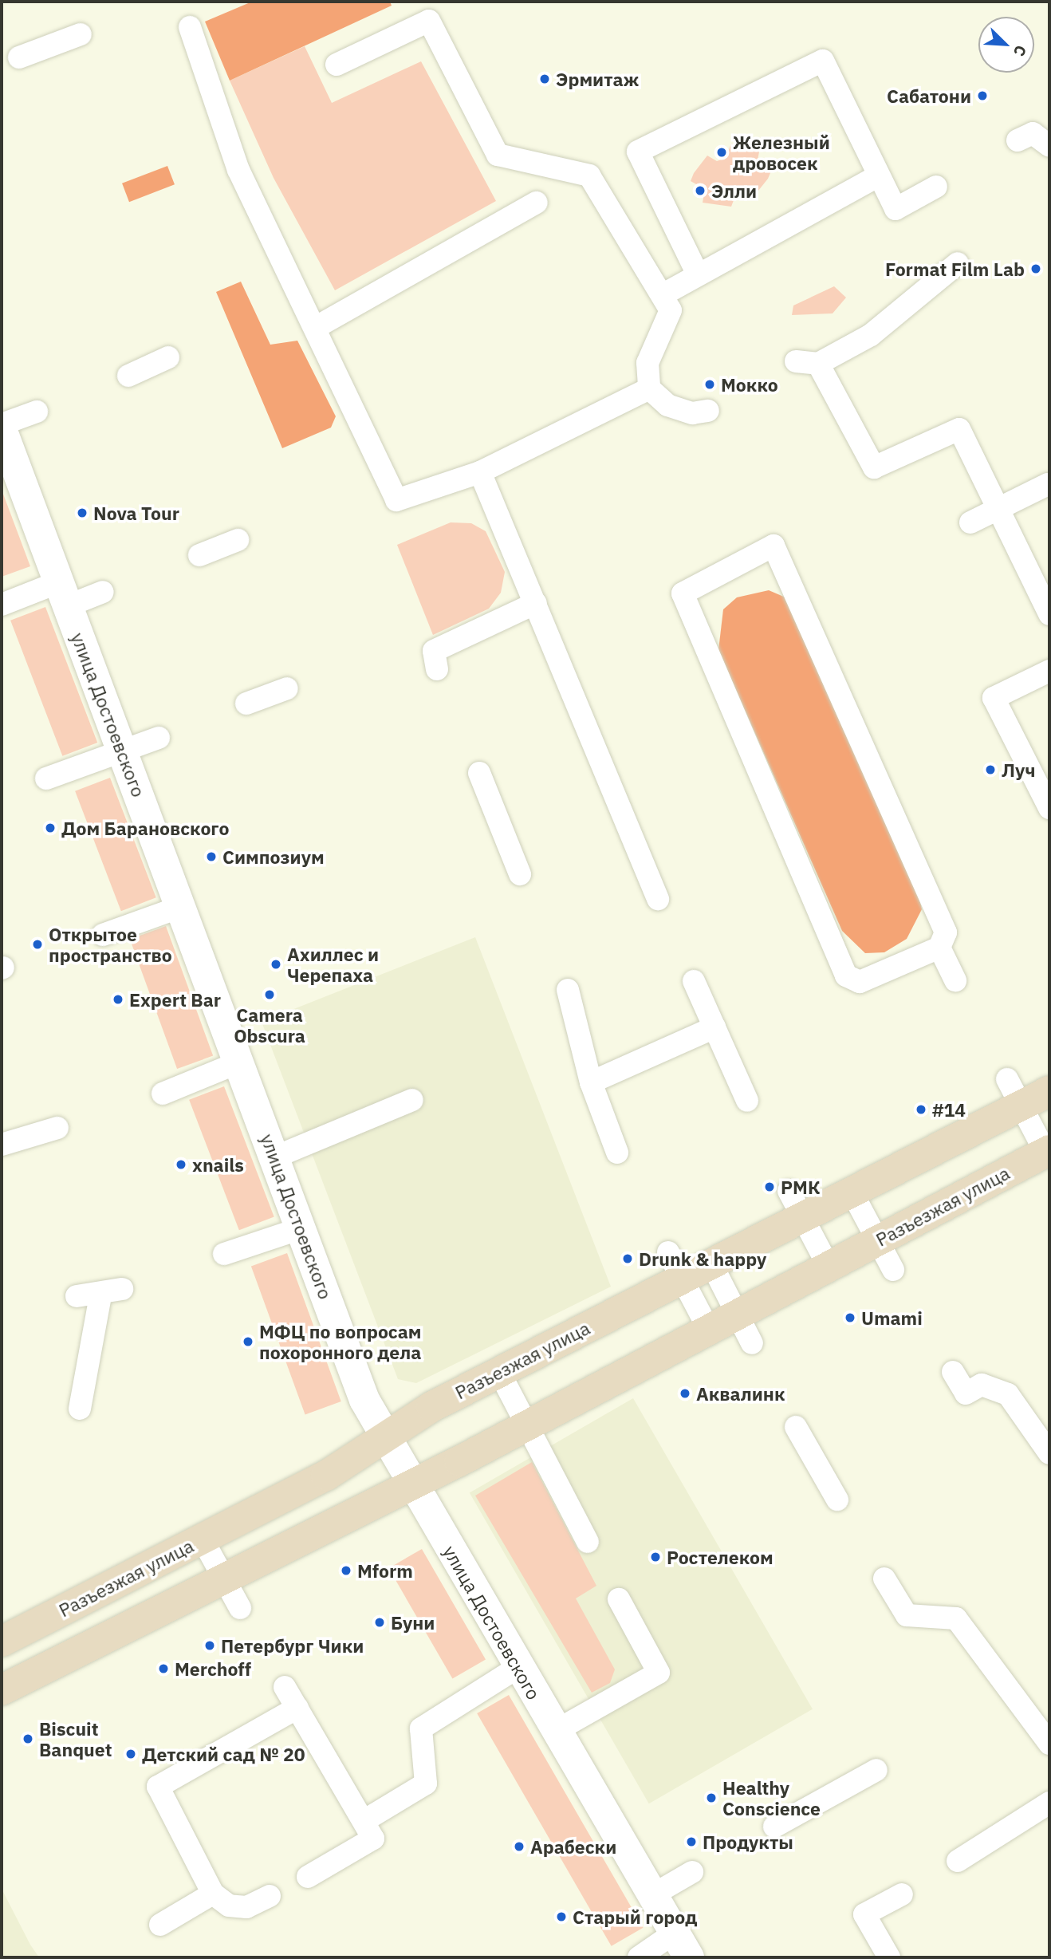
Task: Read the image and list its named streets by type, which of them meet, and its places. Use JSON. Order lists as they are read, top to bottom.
{
  "streets": {
    "street": ["улица Достоевского", "Разъезжая улица"]
  },
  "crossings": [
    ["улица Достоевского", "Разъезжая улица"]
  ],
  "places": [
    "Эрмитаж",
    "Сабатони",
    "Железный дровосек",
    "Элли",
    "Format Film Lab",
    "Мокко",
    "Nova Tour",
    "Луч",
    "Дом Барановского",
    "Симпозиум",
    "Открытое пространство",
    "Ахиллес и Черепаха",
    "Camera Obscura",
    "Expert Bar",
    "#14",
    "xnails",
    "РМК",
    "Drunk & happy",
    "Umami",
    "МФЦ по вопросам похоронного дела",
    "Аквалинк",
    "Ростелеком",
    "Mform",
    "Буни",
    "Петербург Чики",
    "Merchoff",
    "Biscuit Banquet",
    "Детский сад № 20",
    "Healthy Conscience",
    "Продукты",
    "Арабески",
    "Старый город"
  ],
  "north": "bottom right"
}
